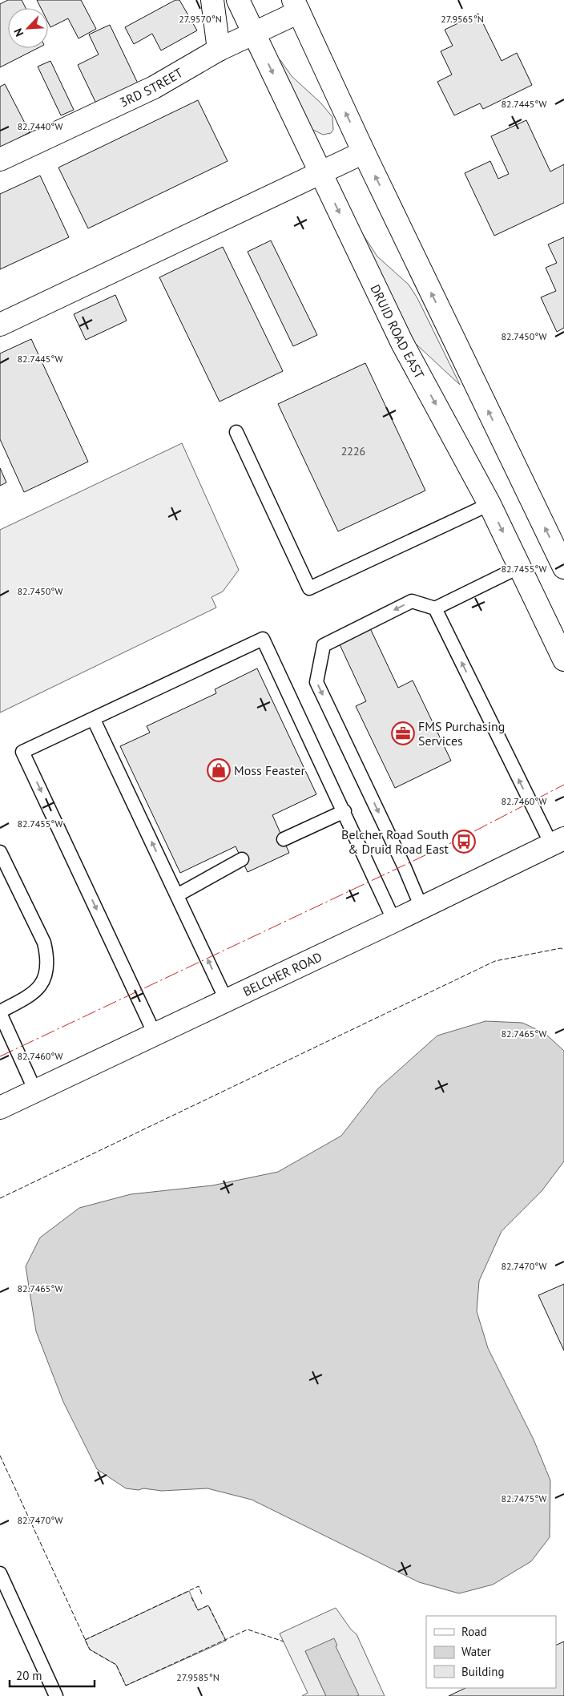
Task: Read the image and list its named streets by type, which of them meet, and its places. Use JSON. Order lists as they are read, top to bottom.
{
  "streets": {
    "street": ["3RD STREET", "DRUID ROAD EAST", "BELCHER ROAD"]
  },
  "crossings": [
    ["3RD STREET", "DRUID ROAD EAST"]
  ],
  "places": {
    "office": ["FMS Purchasing Services"],
    "shop": ["Moss Feaster"],
    "bus stop": ["Belcher Road South & Druid Road East"]
  },
  "house_numbers": ["2226"],
  "legend": ["Road", "Water", "Building"],
  "scale_bar": "20 m",
  "north": "bottom left",
  "coordinates": [
    "27.9570°N",
    "27.9565°N",
    "82.7445°W",
    "82.7440°W",
    "82.7450°W",
    "82.7455°W",
    "82.7460°W",
    "82.7465°W",
    "82.7470°W",
    "82.7475°W",
    "27.9585°N"
  ]
}
